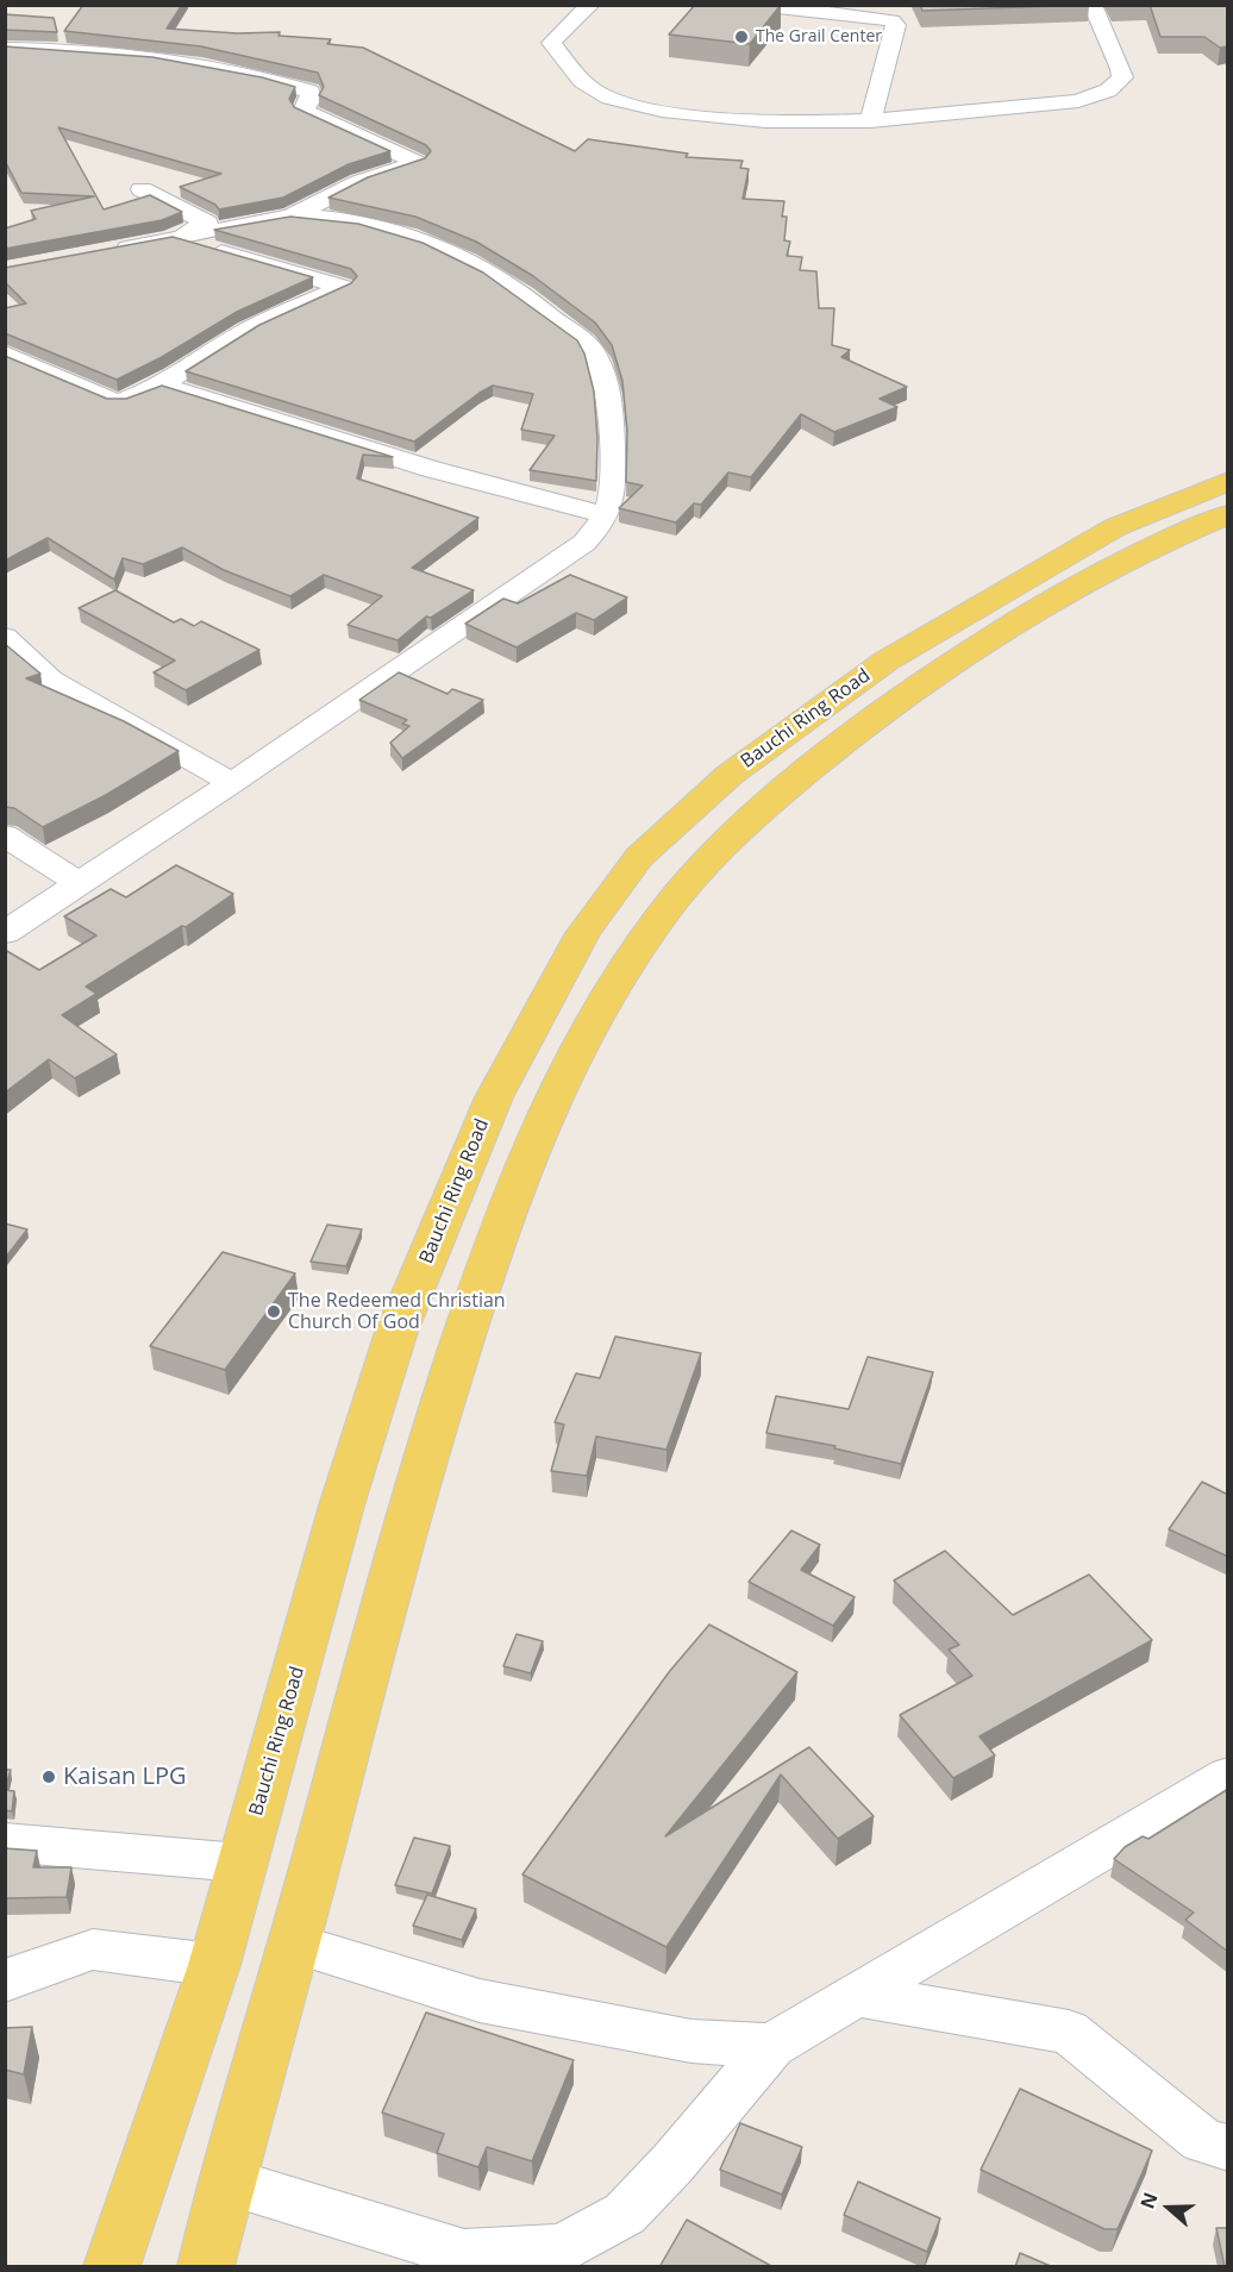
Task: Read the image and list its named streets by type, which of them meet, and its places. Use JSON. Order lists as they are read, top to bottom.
{
  "streets": {
    "main road": ["Bauchi Ring Road"]
  },
  "places": ["The Grail Center", "The Redeemed Christian Church Of God", "Kaisan LPG"],
  "north": "left"
}
